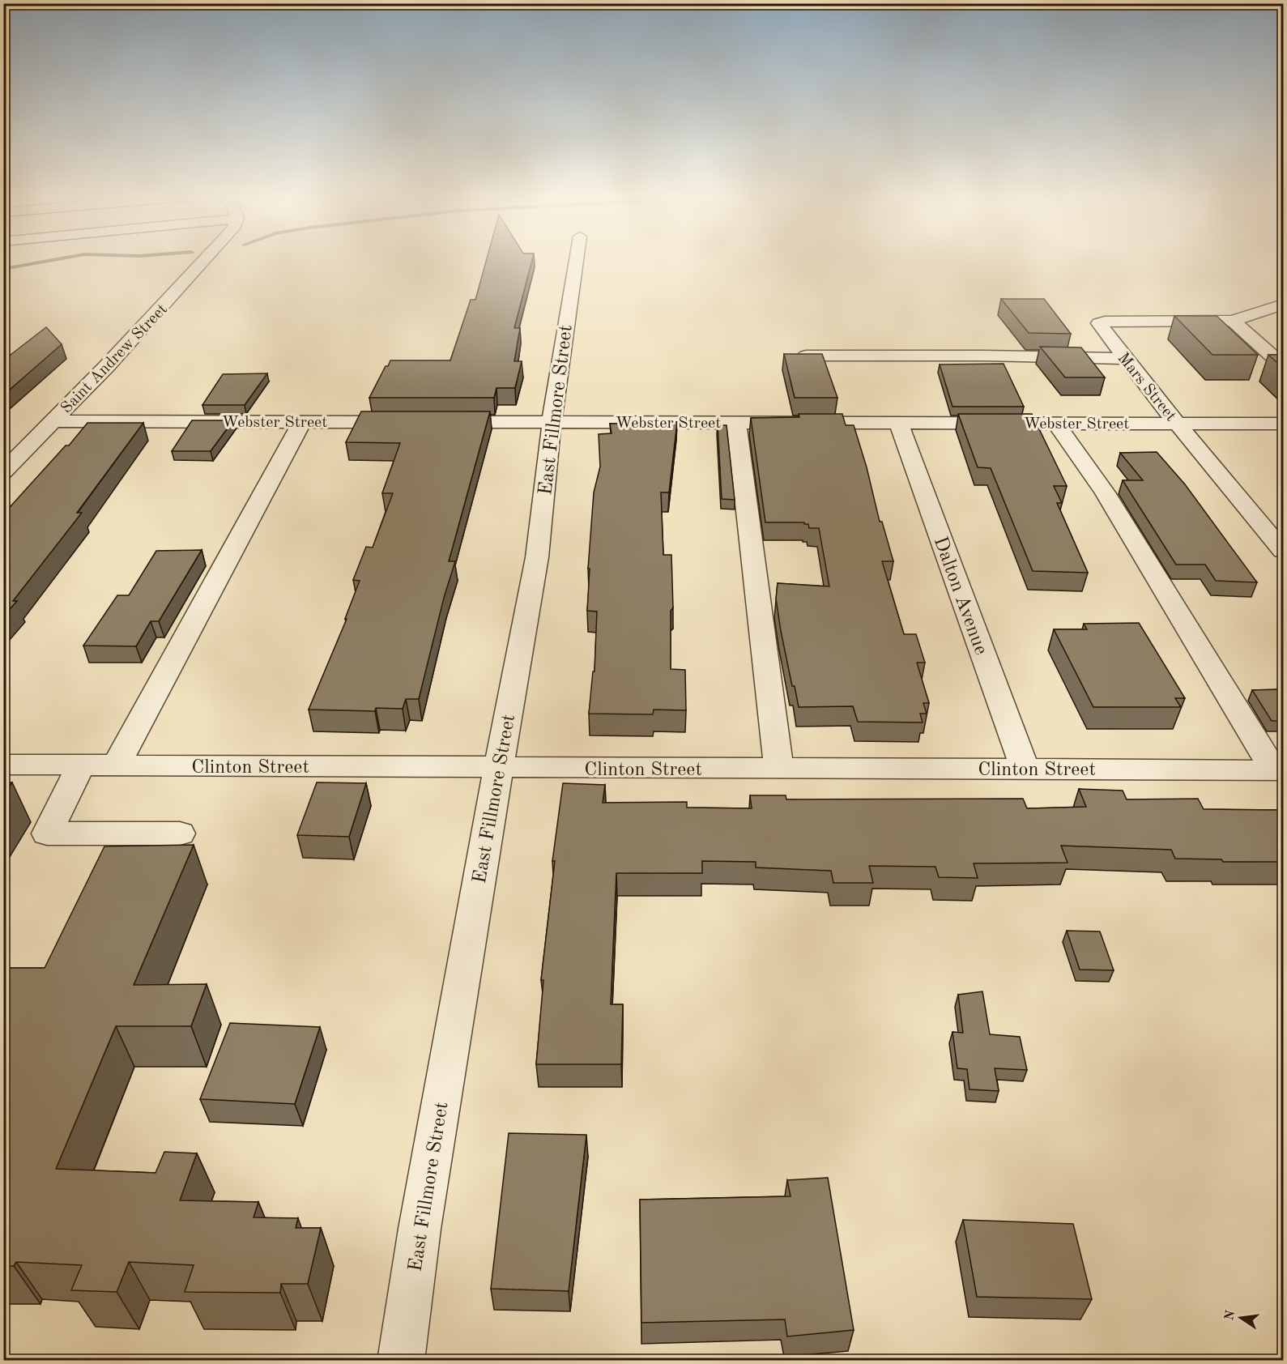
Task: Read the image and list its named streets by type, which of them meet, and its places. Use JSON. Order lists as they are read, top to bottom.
{
  "streets": {
    "street": [
      "Saint Andrew Street",
      "Mars Street",
      "East Fillmore Street",
      "Webster Street",
      "Dalton Avenue",
      "Clinton Street"
    ]
  },
  "crossings": [
    ["Saint Andrew Street", "Webster Street"],
    ["Mars Street", "Webster Street"],
    ["East Fillmore Street", "Webster Street"],
    ["East Fillmore Street", "Clinton Street"],
    ["Webster Street", "Dalton Avenue"],
    ["Dalton Avenue", "Clinton Street"]
  ],
  "north": "left"
}
